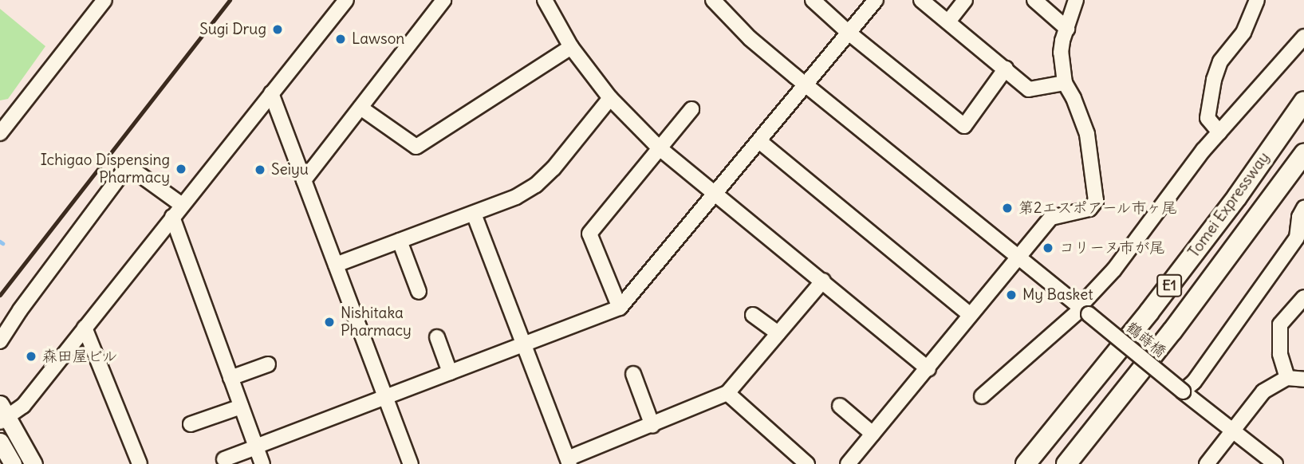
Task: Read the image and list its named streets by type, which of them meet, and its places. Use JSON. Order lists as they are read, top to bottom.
{
  "streets": {
    "highway": ["Tomei Expressway", "E1"],
    "street": ["鶴蒔橋"]
  },
  "places": [
    "Sugi Drug",
    "Lawson",
    "Ichigao Dispensing Pharmacy",
    "Seiyu",
    "第2エスポアール市ヶ尾",
    "コリーヌ市が尾",
    "My Basket",
    "Nishitaka Pharmacy",
    "森田屋ビル"
  ]
}
